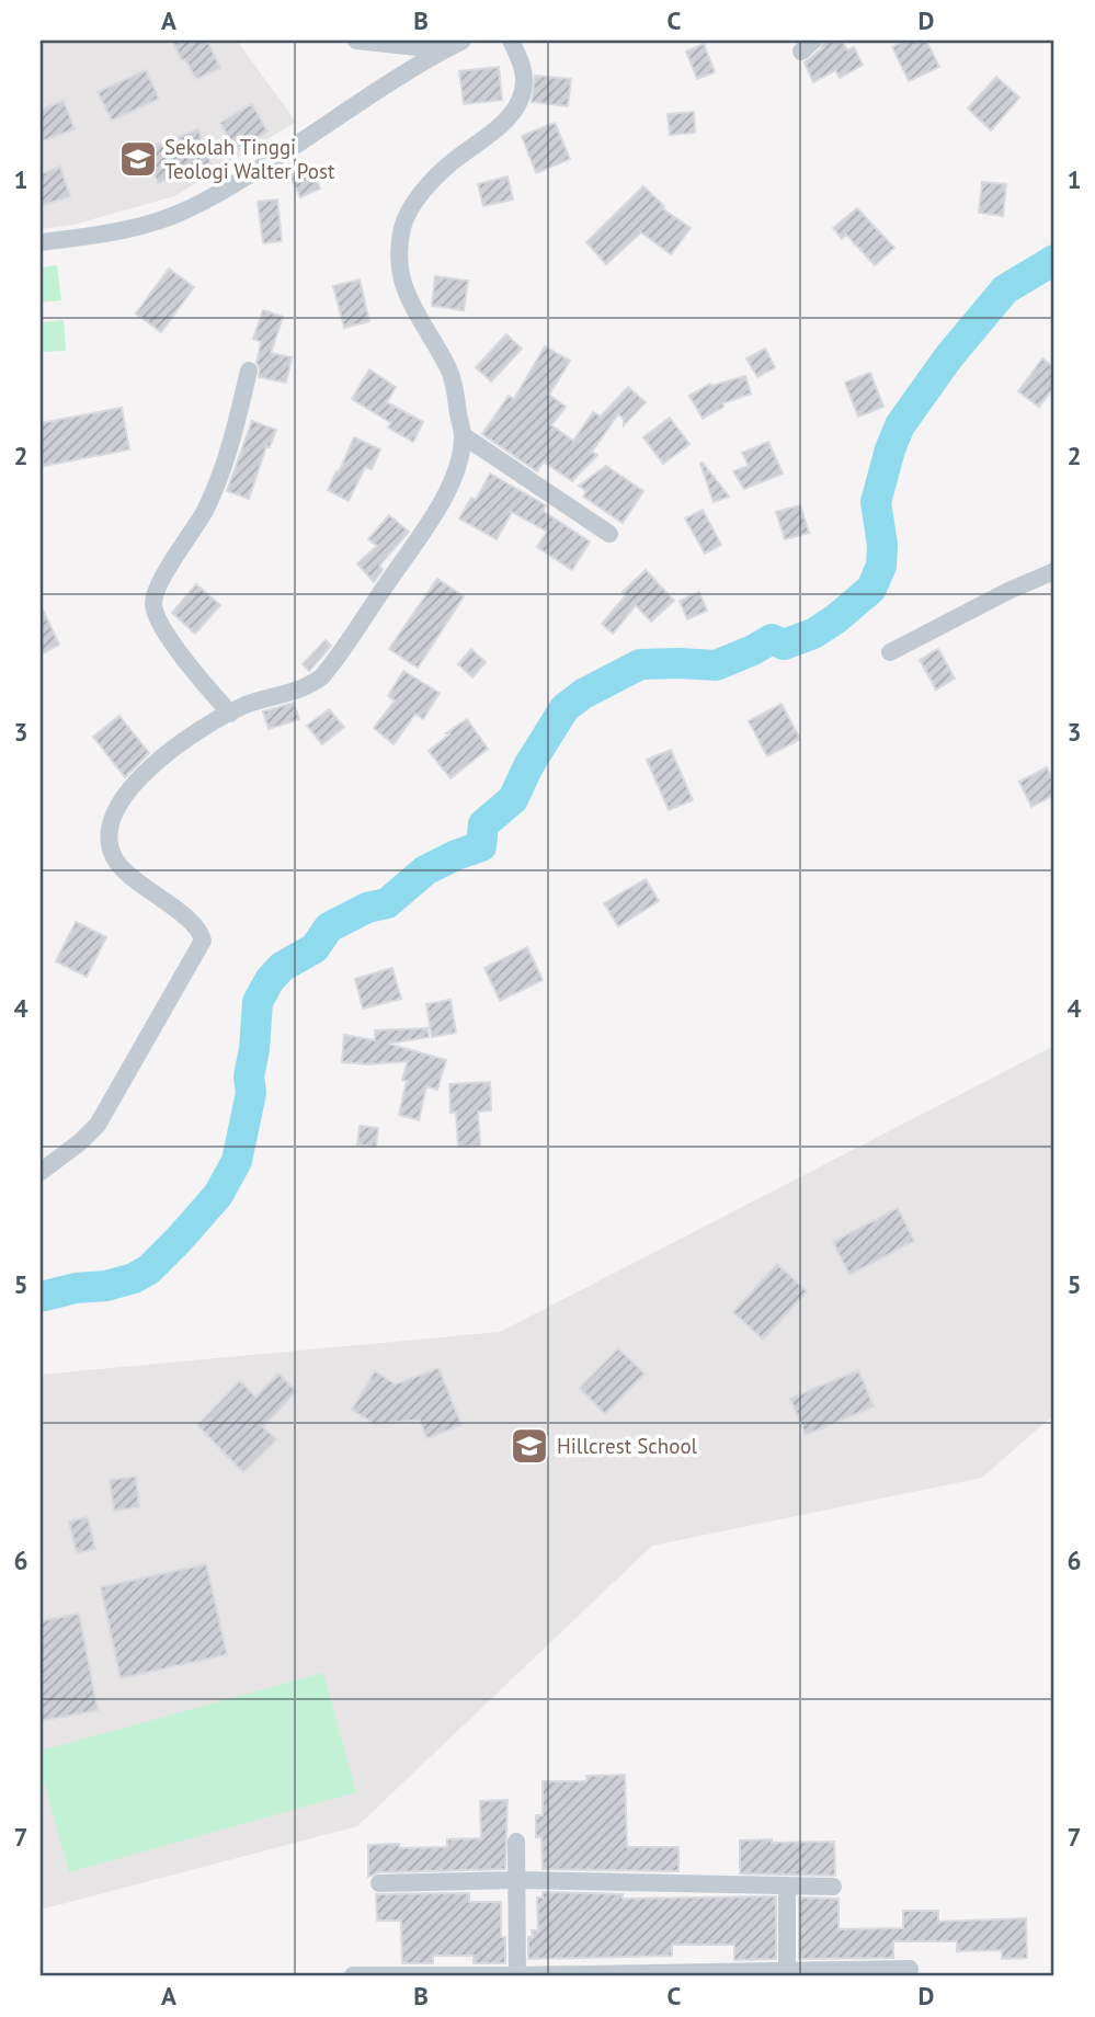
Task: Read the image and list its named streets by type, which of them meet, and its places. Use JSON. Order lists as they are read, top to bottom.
{
  "places": {
    "school or university": ["Sekolah Tinggi Teologi Walter Post", "Hillcrest School"]
  },
  "grid": {
    "columns": [
      "A",
      "B",
      "C",
      "D"
    ],
    "rows": [
      "1",
      "2",
      "3",
      "4",
      "5",
      "6",
      "7"
    ]
  }
}
